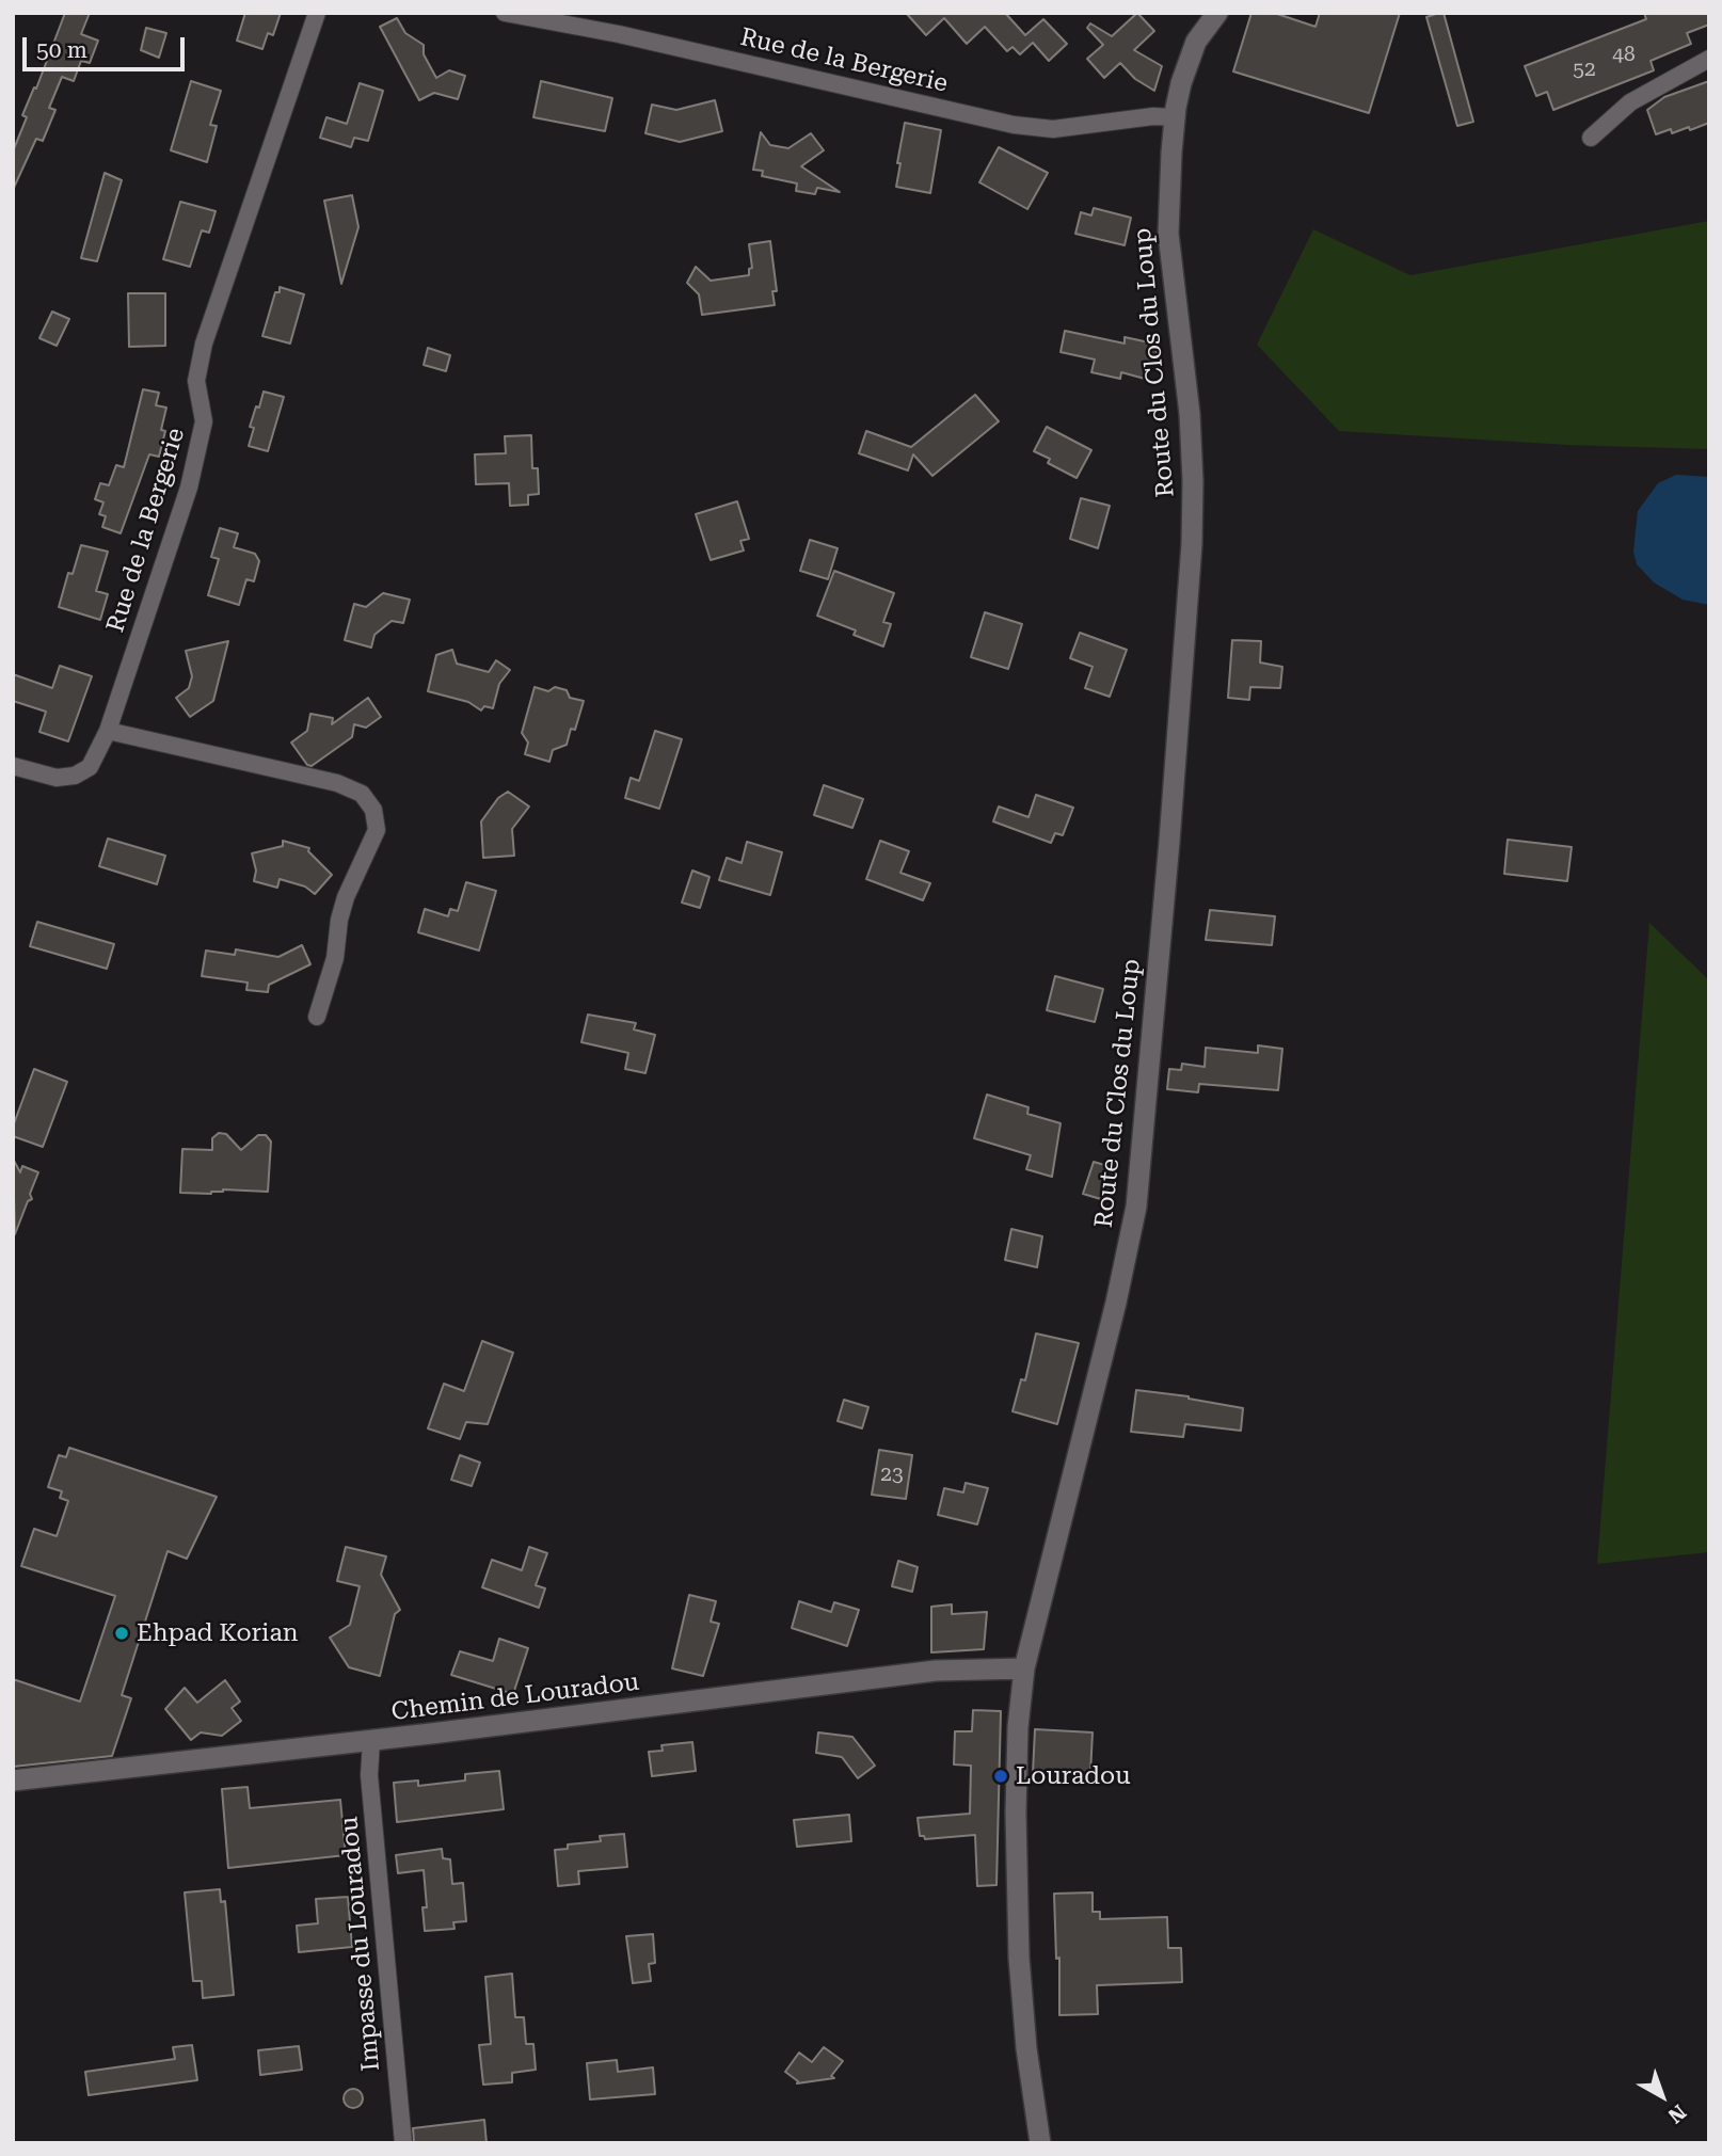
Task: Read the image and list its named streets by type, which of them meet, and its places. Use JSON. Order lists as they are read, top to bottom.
{
  "streets": {
    "street": [
      "Rue de la Bergerie",
      "Route du Clos du Loup",
      "Chemin de Louradou",
      "Impasse du Louradou"
    ]
  },
  "crossings": [
    ["Rue de la Bergerie", "Route du Clos du Loup"],
    ["Route du Clos du Loup", "Chemin de Louradou"],
    ["Chemin de Louradou", "Impasse du Louradou"]
  ],
  "places": ["Ehpad Korian", "Louradou"],
  "house_numbers": ["48", "52", "23"],
  "scale_bar": "50 m",
  "north": "bottom right"
}
